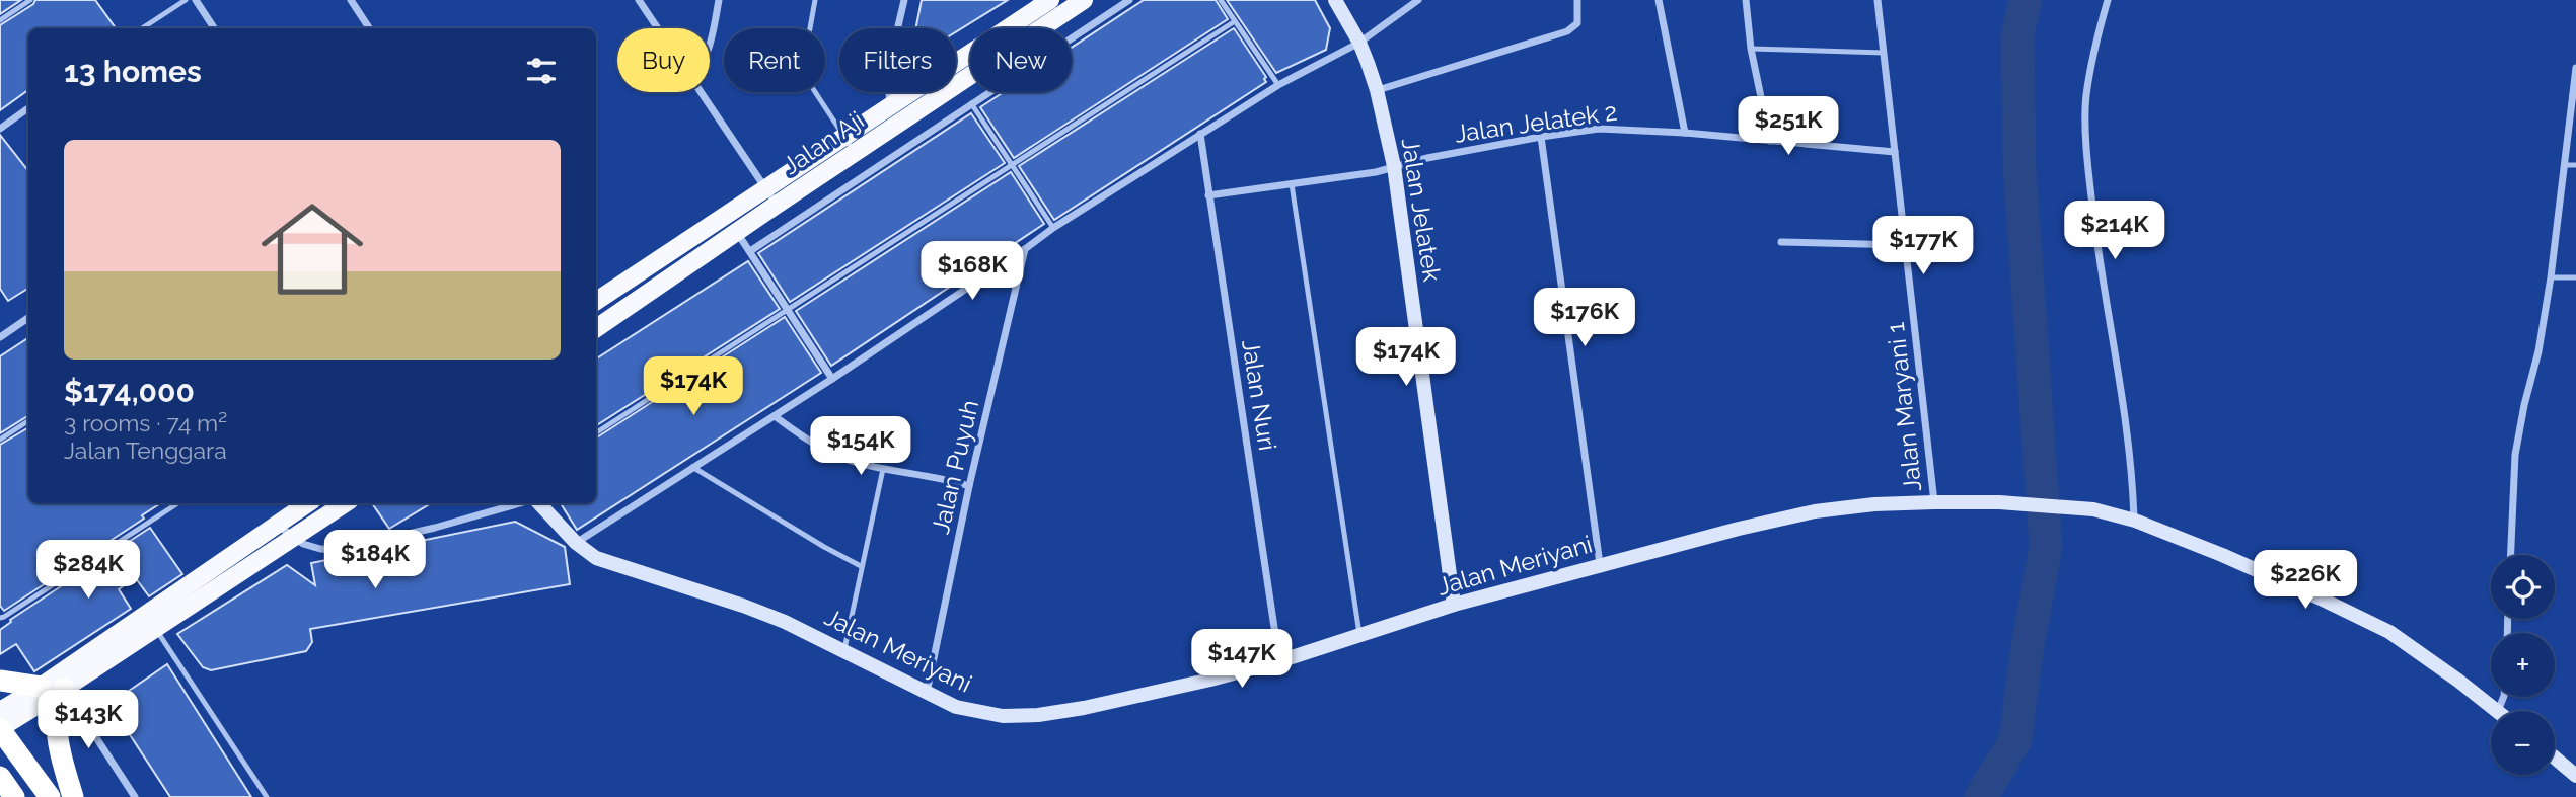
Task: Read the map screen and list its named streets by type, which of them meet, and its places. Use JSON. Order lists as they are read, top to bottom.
{
  "streets": {
    "main road": ["Jalan Aji"],
    "street": [
      "Jalan Jelatek 2",
      "Jalan Jelatek",
      "Jalan Nuri",
      "Jalan Maryani 1",
      "Jalan Puyuh",
      "Jalan Meriyani"
    ]
  },
  "crossings": [
    ["Jalan Jelatek 2", "Jalan Jelatek"],
    ["Jalan Jelatek 2", "Jalan Nuri"],
    ["Jalan Jelatek 2", "Jalan Maryani 1"],
    ["Jalan Jelatek", "Jalan Meriyani"],
    ["Jalan Nuri", "Jalan Meriyani"],
    ["Jalan Maryani 1", "Jalan Meriyani"],
    ["Jalan Puyuh", "Jalan Meriyani"]
  ],
  "page": {
    "chip": [
      "Buy",
      "Rent",
      "Filters",
      "New"
    ],
    "heading": "13 homes",
    "price": [
      "$251K",
      "$214K",
      "$177K",
      "$168K",
      "$176K",
      "$174K",
      "$174K",
      "$154K",
      "$184K",
      "$284K",
      "$226K",
      "$147K",
      "$143K"
    ],
    "list": [
      {
        "name": "$174,000",
        "note": "3 rooms · 74 m² · Jalan Tenggara"
      }
    ],
    "map_buttons": ["+", "−"]
  }
}
